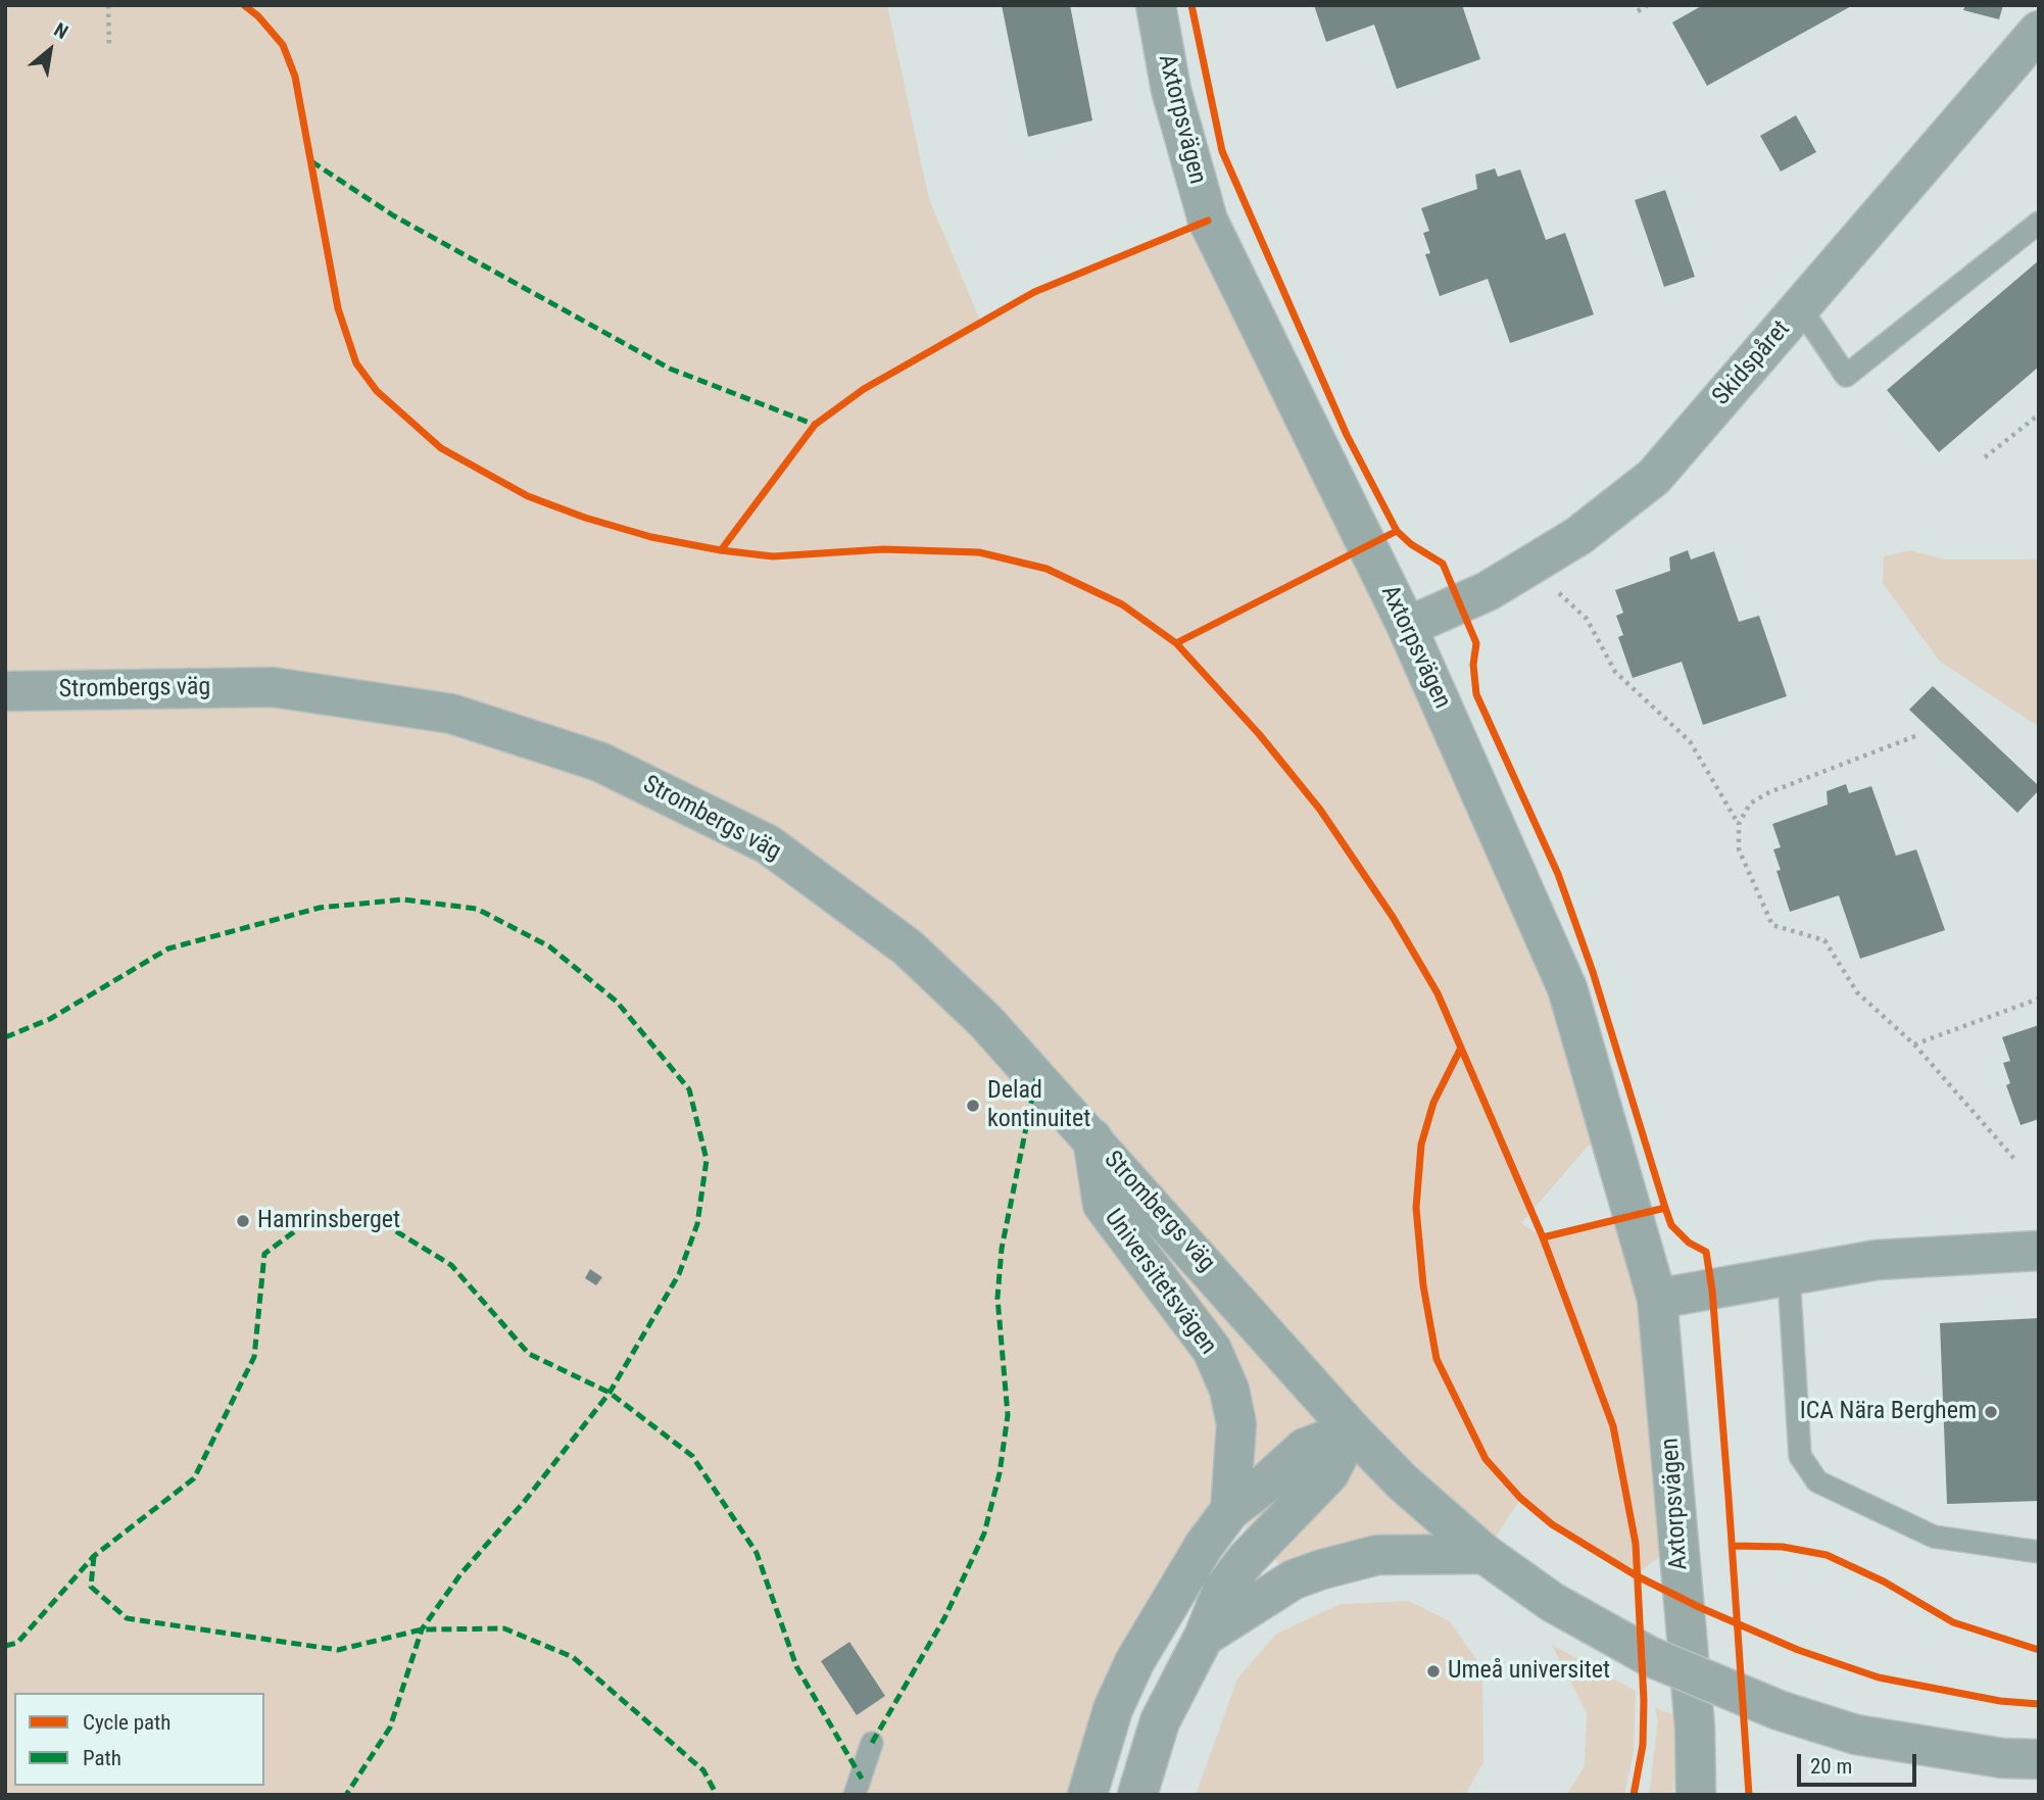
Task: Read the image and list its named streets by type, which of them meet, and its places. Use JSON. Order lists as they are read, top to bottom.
{
  "streets": {
    "street": [
      "Axtorpsvägen",
      "Skidspåret",
      "Strombergs väg",
      "Universitetsvägen"
    ]
  },
  "crossings": [
    ["Axtorpsvägen", "Skidspåret"],
    ["Strombergs väg", "Universitetsvägen"]
  ],
  "places": [
    "Delad kontinuitet",
    "Hamrinsberget",
    "ICA Nära Berghem",
    "Umeå universitet"
  ],
  "legend": ["Cycle path", "Path"],
  "scale_bar": "20 m",
  "north": "top right"
}
